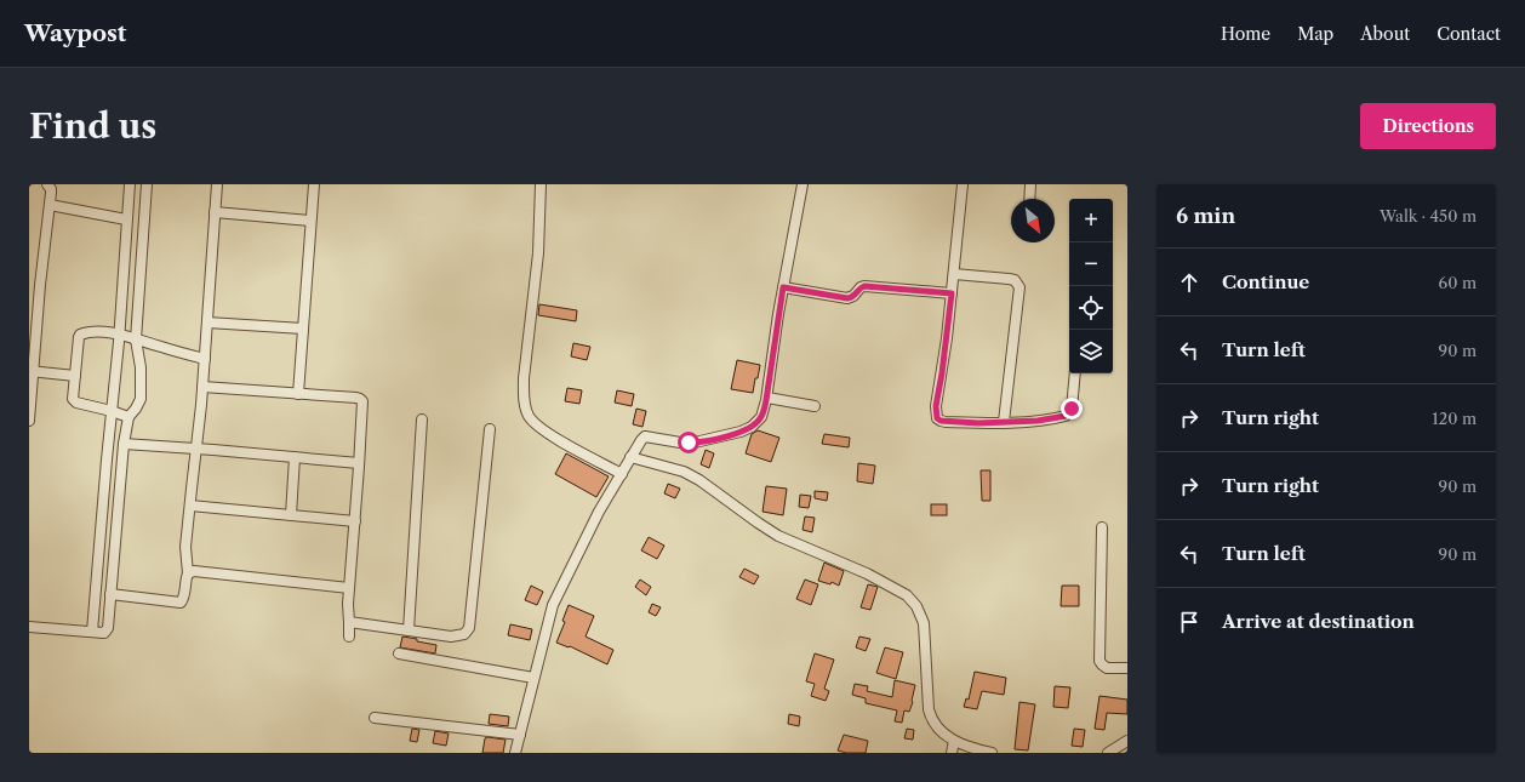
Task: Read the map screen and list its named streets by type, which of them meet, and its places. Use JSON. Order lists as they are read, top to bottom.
{
  "north": "bottom right",
  "page": {
    "header": "Waypost",
    "nav": [
      "Home",
      "Map",
      "About",
      "Contact"
    ],
    "buttons": "Directions",
    "title": "Find us",
    "heading": ["6 min", "Walk · 450 m"],
    "map_buttons": ["+", "−"],
    "list": [
      ["Continue", "60 m"],
      ["Turn left", "90 m"],
      ["Turn right", "120 m"],
      ["Turn right", "90 m"],
      ["Turn left", "90 m"],
      "Arrive at destination"
    ]
  }
}
